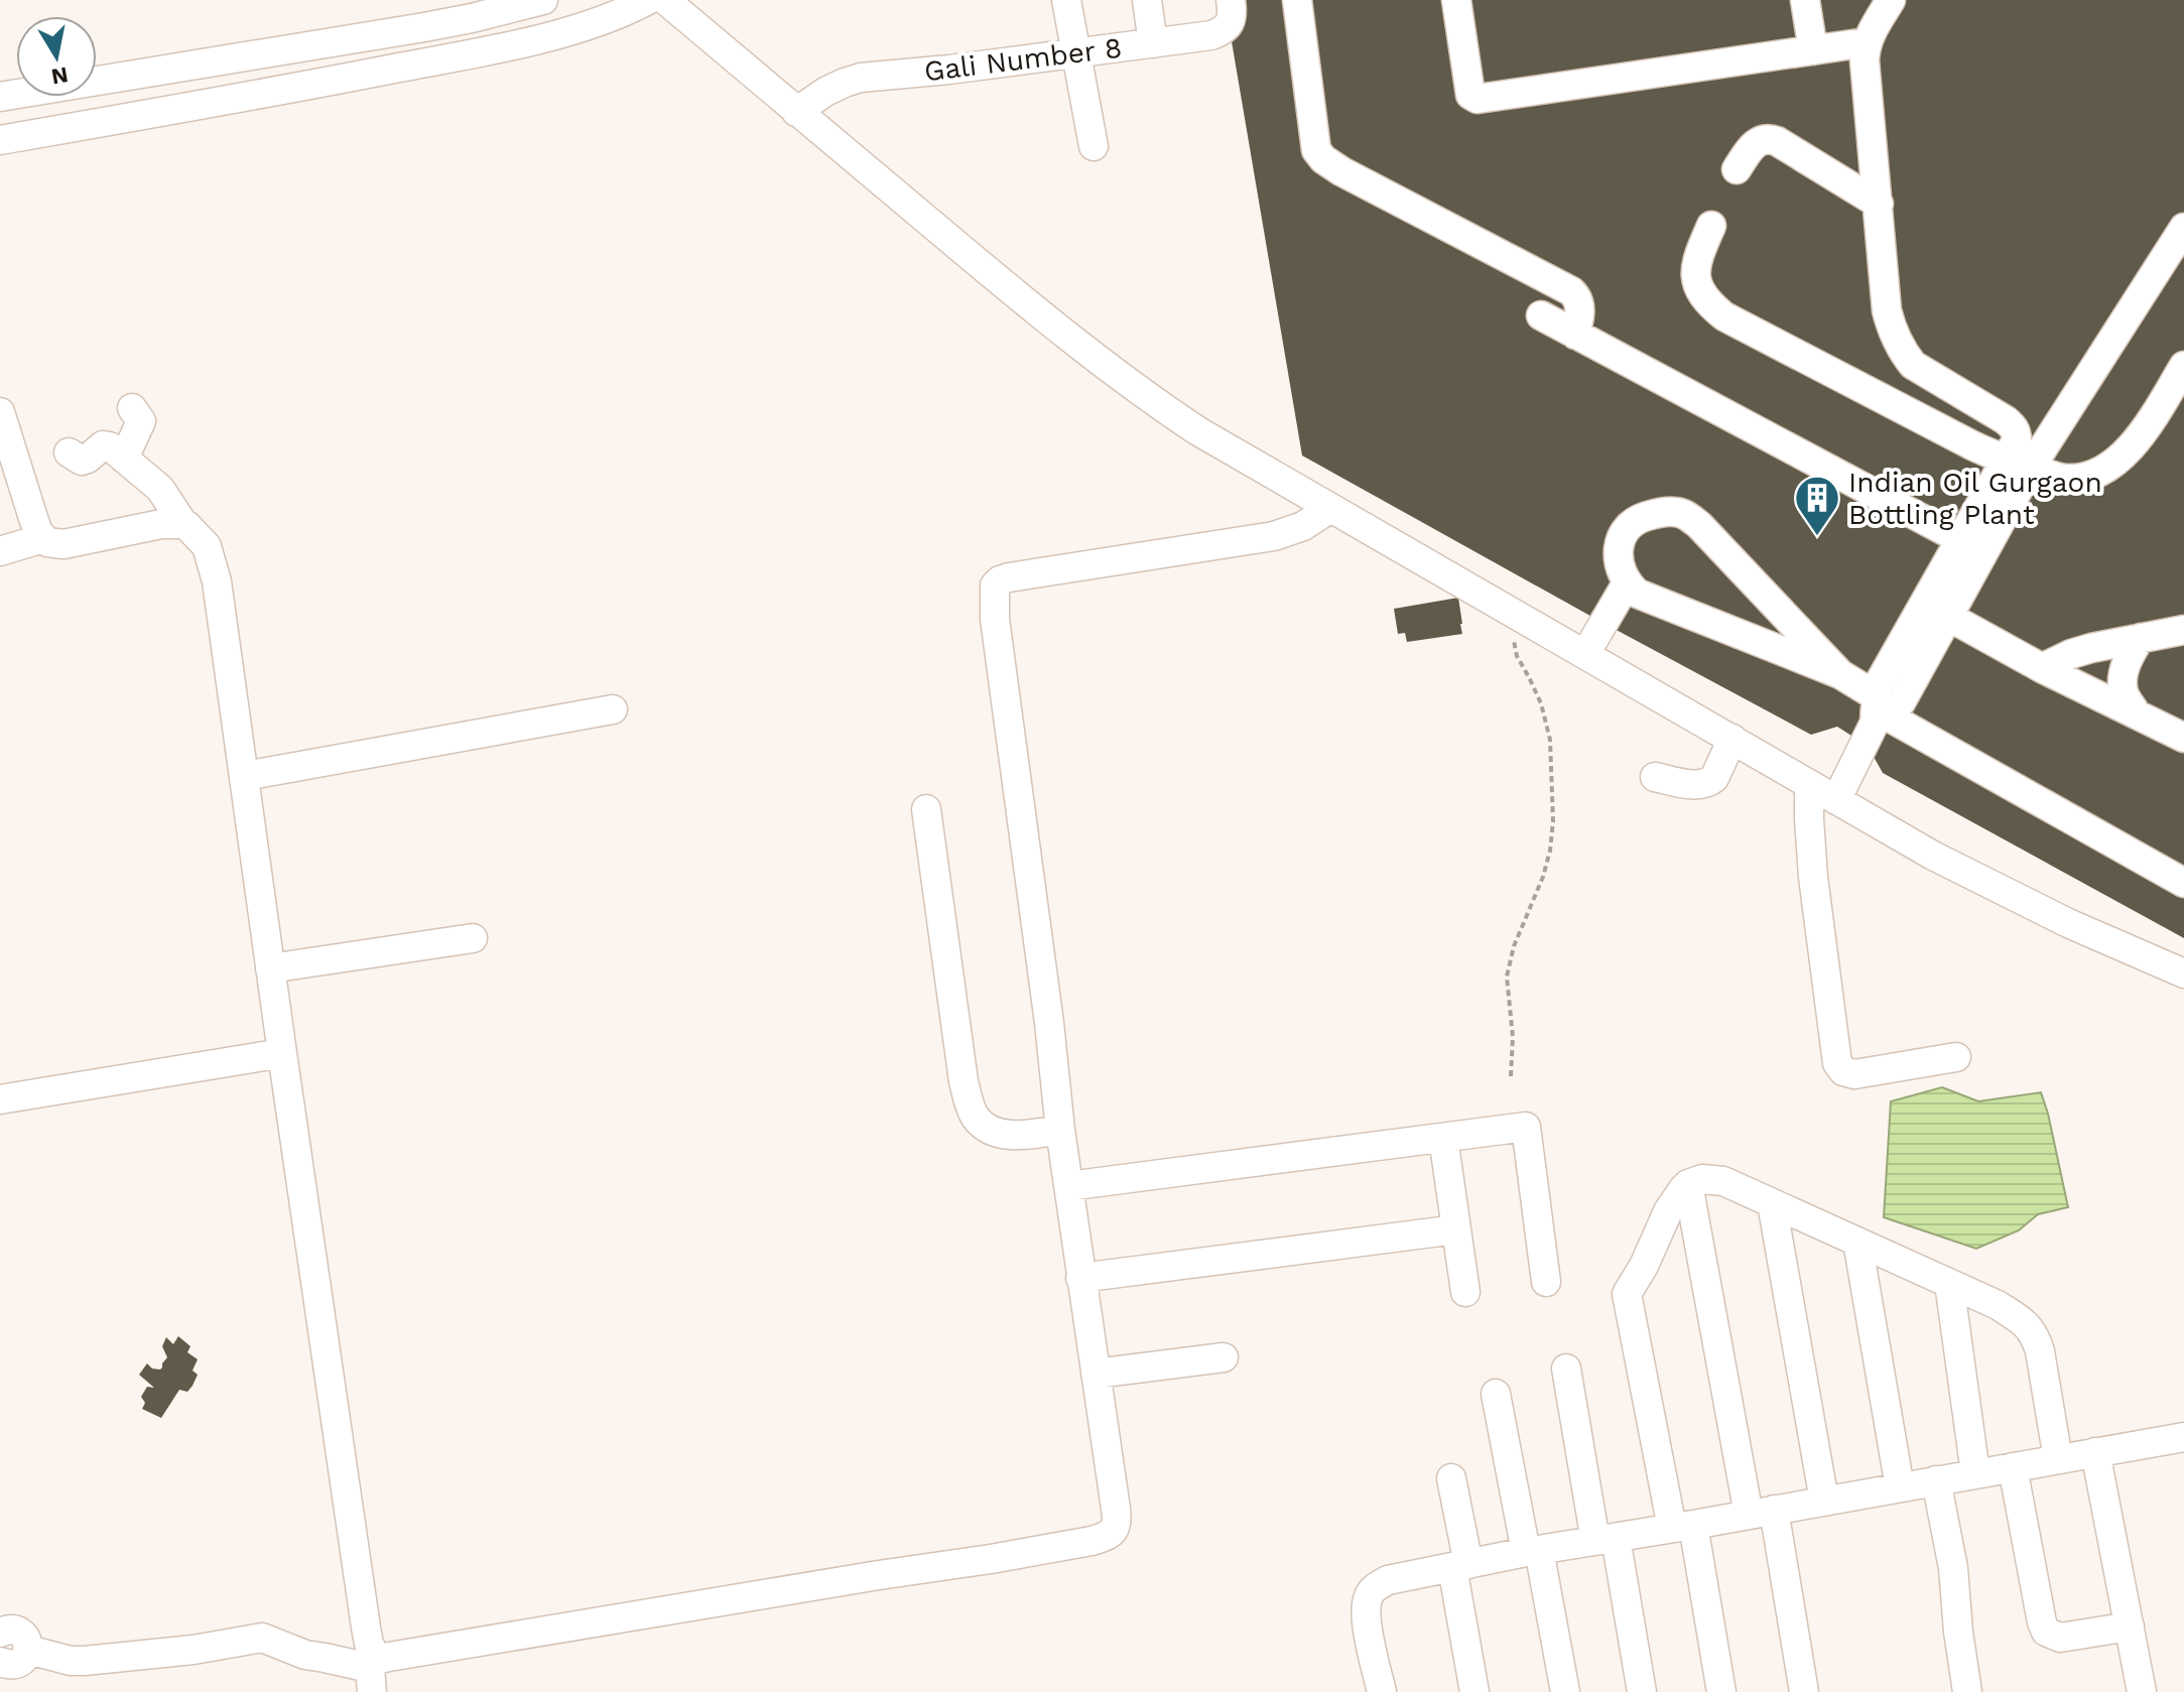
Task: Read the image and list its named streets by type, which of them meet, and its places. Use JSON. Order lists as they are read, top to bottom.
{
  "streets": {
    "street": ["Gali Number 8"]
  },
  "places": {
    "building": ["Indian Oil Gurgaon Bottling Plant"]
  },
  "north": "bottom"
}
